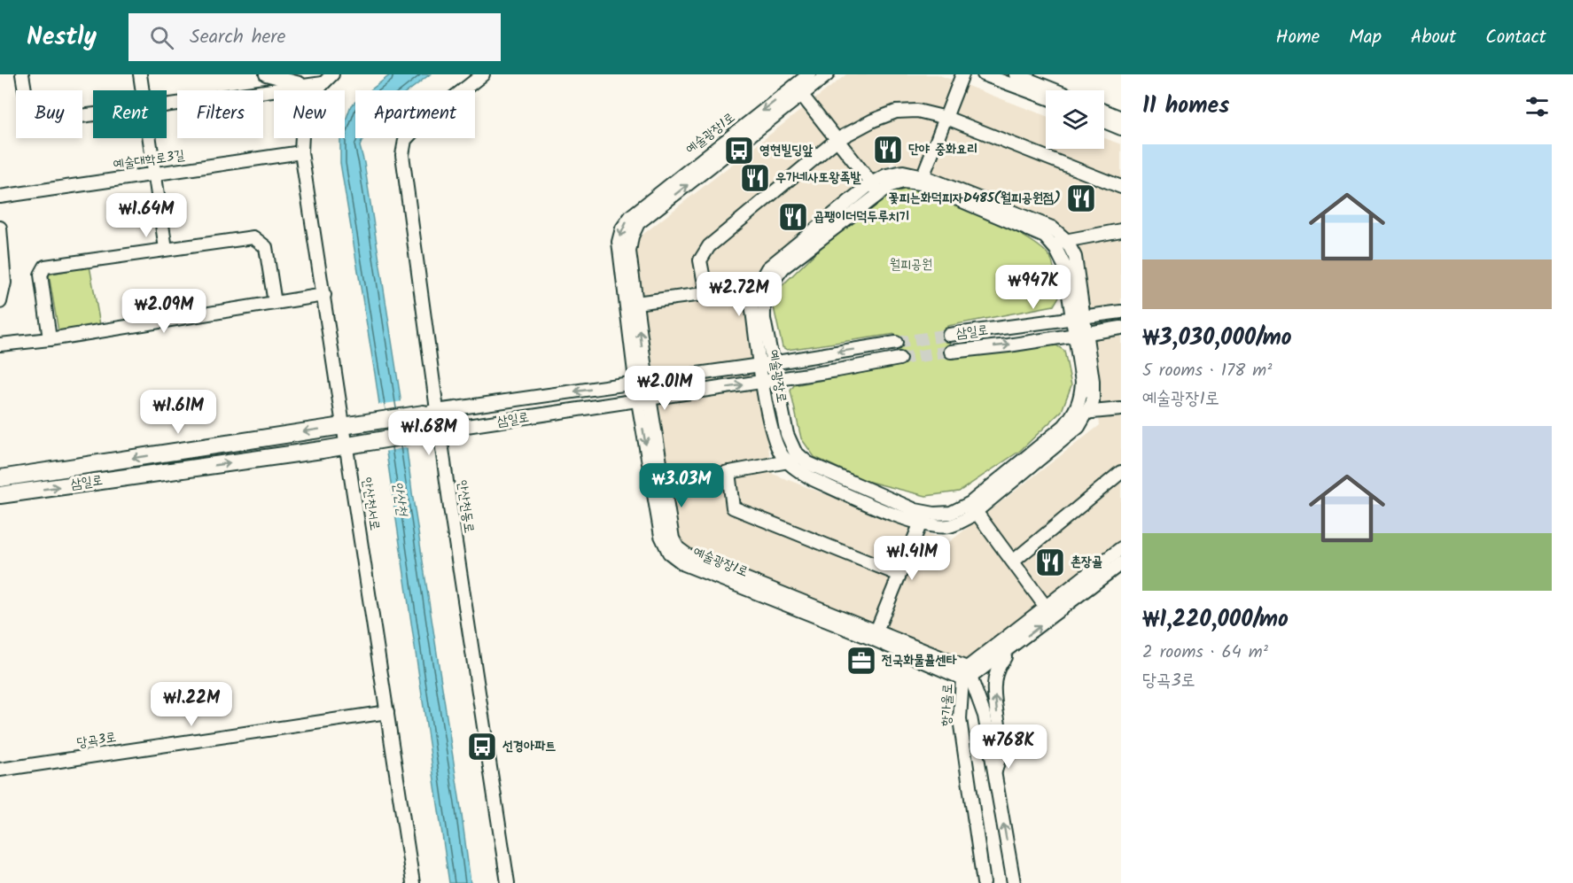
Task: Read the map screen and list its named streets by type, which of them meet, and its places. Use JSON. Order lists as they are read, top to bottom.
{
  "streets": {
    "main road": ["삼일로"],
    "street": [
      "예술광장1로",
      "예술대학로3길",
      "예술광장로",
      "안산천서로",
      "안산천동로",
      "항가울로",
      "당곡3로"
    ]
  },
  "crossings": [
    ["예술광장1로", "삼일로"],
    ["예술광장1로", "항가울로"],
    ["예술대학로3길", "안산천서로"],
    ["삼일로", "예술광장로"],
    ["삼일로", "안산천서로"],
    ["삼일로", "안산천동로"],
    ["안산천서로", "당곡3로"]
  ],
  "water": ["안산천"],
  "parks": ["월피공원"],
  "places": {
    "restaurant": [
      "단야 중화요리",
      "우가네사또왕족발",
      "꽃피는화덕피자D485(월피공원점)",
      "곱팽이더덕두루치기",
      "촌장골"
    ],
    "bus stop": ["영현빌딩앞", "선경아파트"],
    "office": ["전국화물콜센타"]
  },
  "page": {
    "header": "Nestly",
    "search": "Search here",
    "nav": [
      "Home",
      "Map",
      "About",
      "Contact"
    ],
    "heading": "11 homes",
    "chip": [
      "Buy",
      "Rent",
      "Filters",
      "New",
      "Apartment"
    ],
    "list": [
      {
        "name": "₩3,030,000/mo",
        "note": "5 rooms · 178 m² · 예술광장1로"
      },
      {
        "name": "₩1,220,000/mo",
        "note": "2 rooms · 64 m² · 당곡3로"
      }
    ],
    "price": [
      "₩1.64M",
      "₩947K",
      "₩2.72M",
      "₩2.09M",
      "₩2.01M",
      "₩1.61M",
      "₩1.68M",
      "₩3.03M",
      "₩1.41M",
      "₩1.22M",
      "₩768K"
    ]
  }
}
